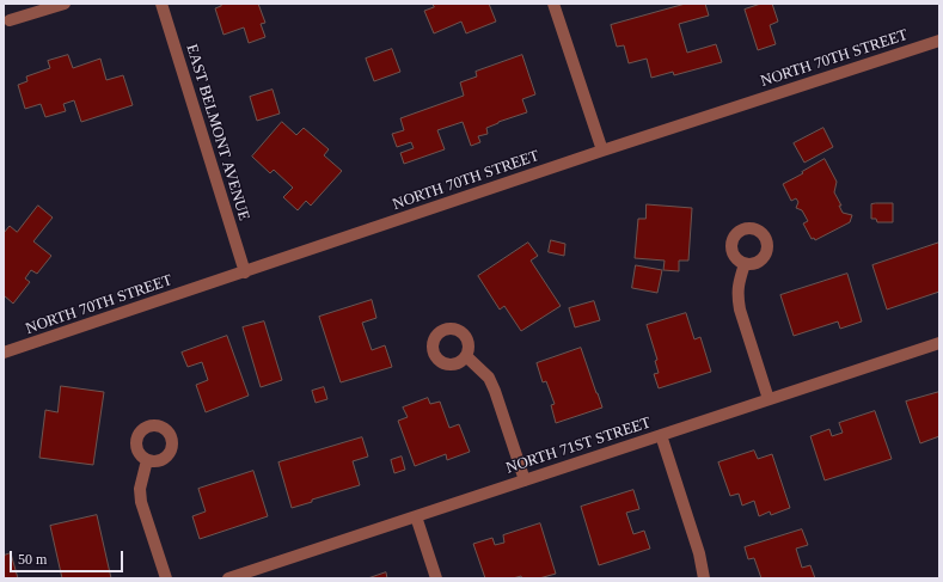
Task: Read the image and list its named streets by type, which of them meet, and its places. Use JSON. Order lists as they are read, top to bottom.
{
  "streets": {
    "street": ["NORTH 70TH STREET", "EAST BELMONT AVENUE", "NORTH 71ST STREET"]
  },
  "crossings": [
    ["NORTH 70TH STREET", "EAST BELMONT AVENUE"]
  ],
  "scale_bar": "50 m"
}
